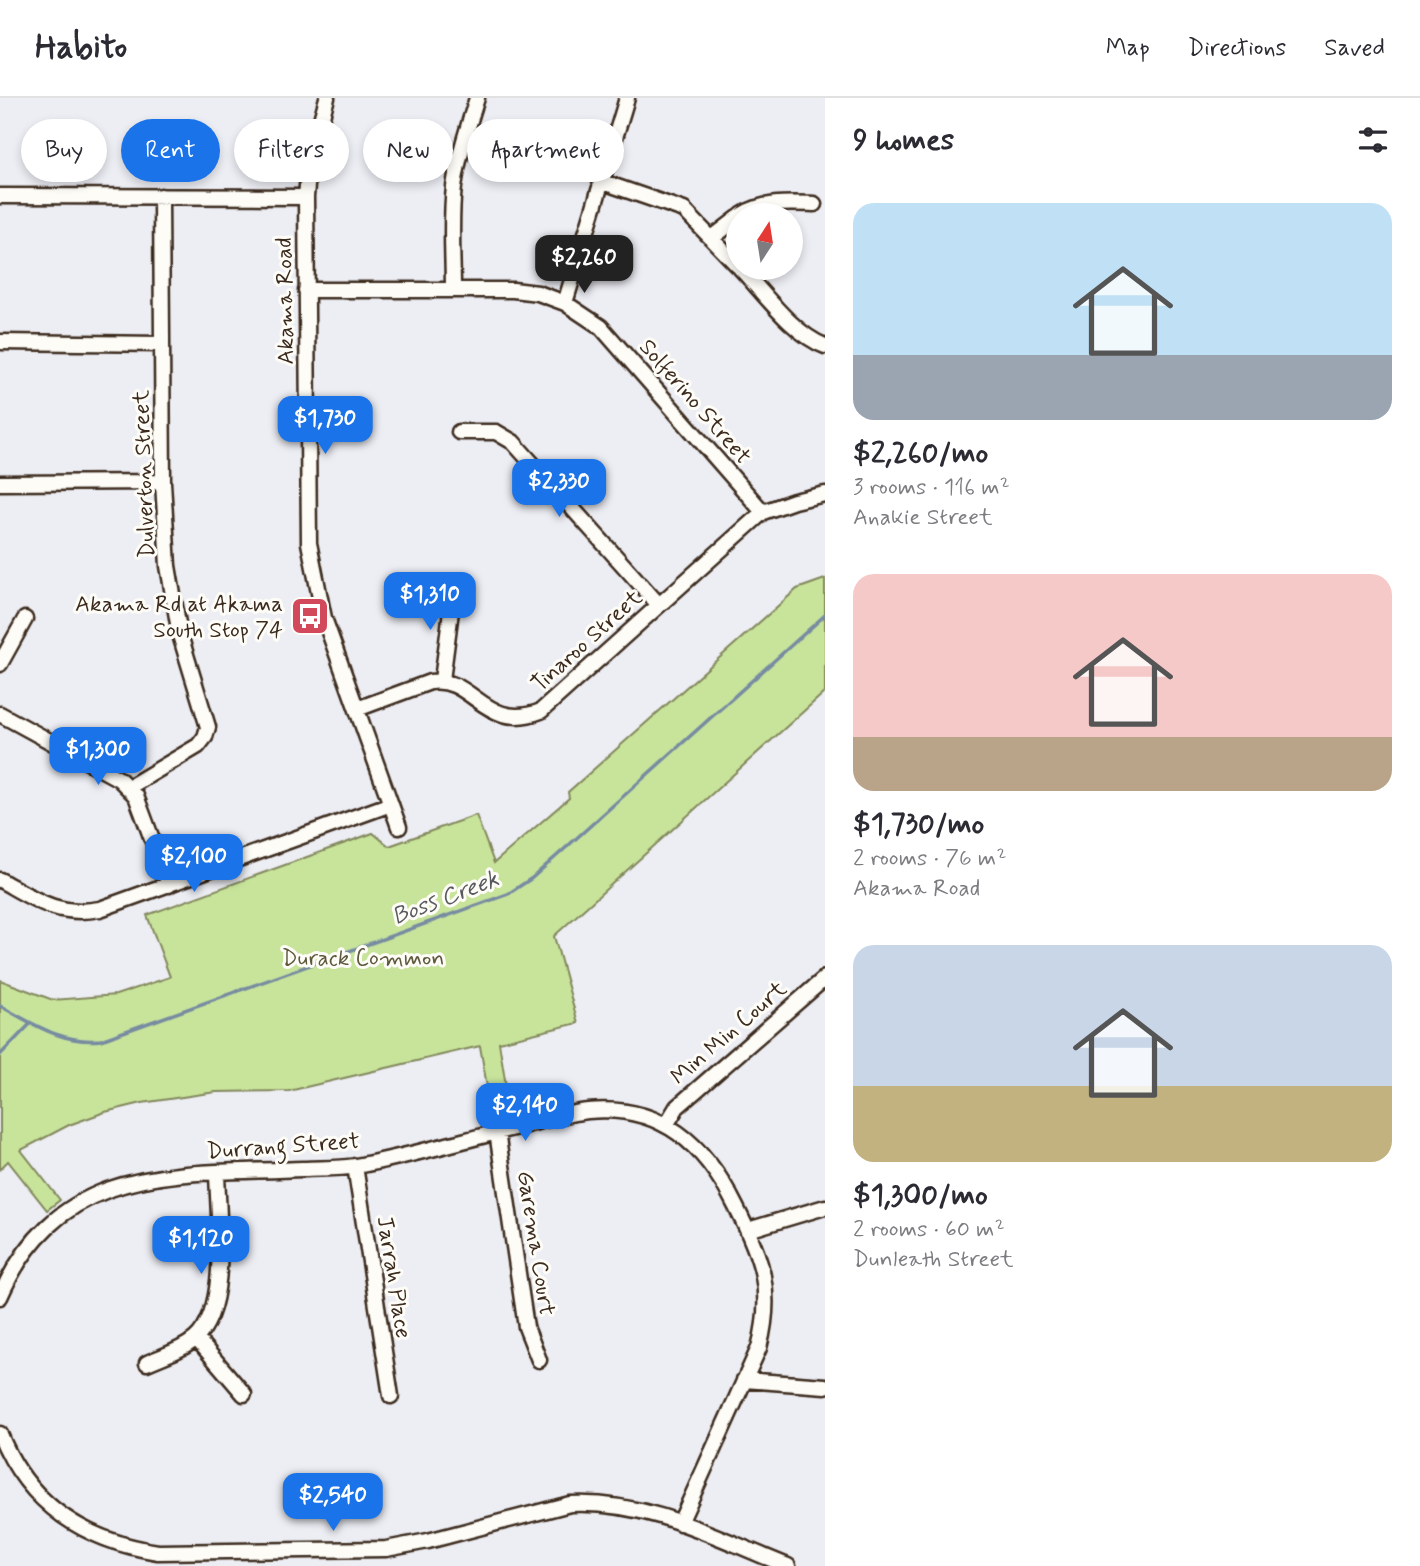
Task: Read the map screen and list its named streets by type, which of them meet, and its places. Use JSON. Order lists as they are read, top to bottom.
{
  "streets": {
    "street": [
      "Akama Road",
      "Solferino Street",
      "Dulverton Street",
      "Tinaroo Street",
      "Min Min Court",
      "Durrang Street",
      "Garema Court",
      "Jarrah Place"
    ]
  },
  "crossings": [
    ["Akama Road", "Solferino Street"],
    ["Solferino Street", "Tinaroo Street"],
    ["Min Min Court", "Durrang Street"],
    ["Durrang Street", "Garema Court"],
    ["Durrang Street", "Jarrah Place"]
  ],
  "water": ["Boss Creek"],
  "parks": ["Durack Common"],
  "places": {
    "bus stop": ["Akama Rd at Akama South Stop 74"]
  },
  "north": "top",
  "page": {
    "header": "Habito",
    "nav": ["Map", "Directions", "Saved"],
    "heading": "9 homes",
    "chip": [
      "Buy",
      "Rent",
      "Filters",
      "New",
      "Apartment"
    ],
    "list": [
      {
        "name": "$2,260/mo",
        "note": "3 rooms · 116 m² · Anakie Street"
      },
      {
        "name": "$1,730/mo",
        "note": "2 rooms · 76 m² · Akama Road"
      },
      {
        "name": "$1,300/mo",
        "note": "2 rooms · 60 m² · Dunleath Street"
      }
    ],
    "price": [
      "$2,260",
      "$1,730",
      "$2,330",
      "$1,310",
      "$1,300",
      "$2,100",
      "$2,140",
      "$1,120",
      "$2,540"
    ]
  }
}
